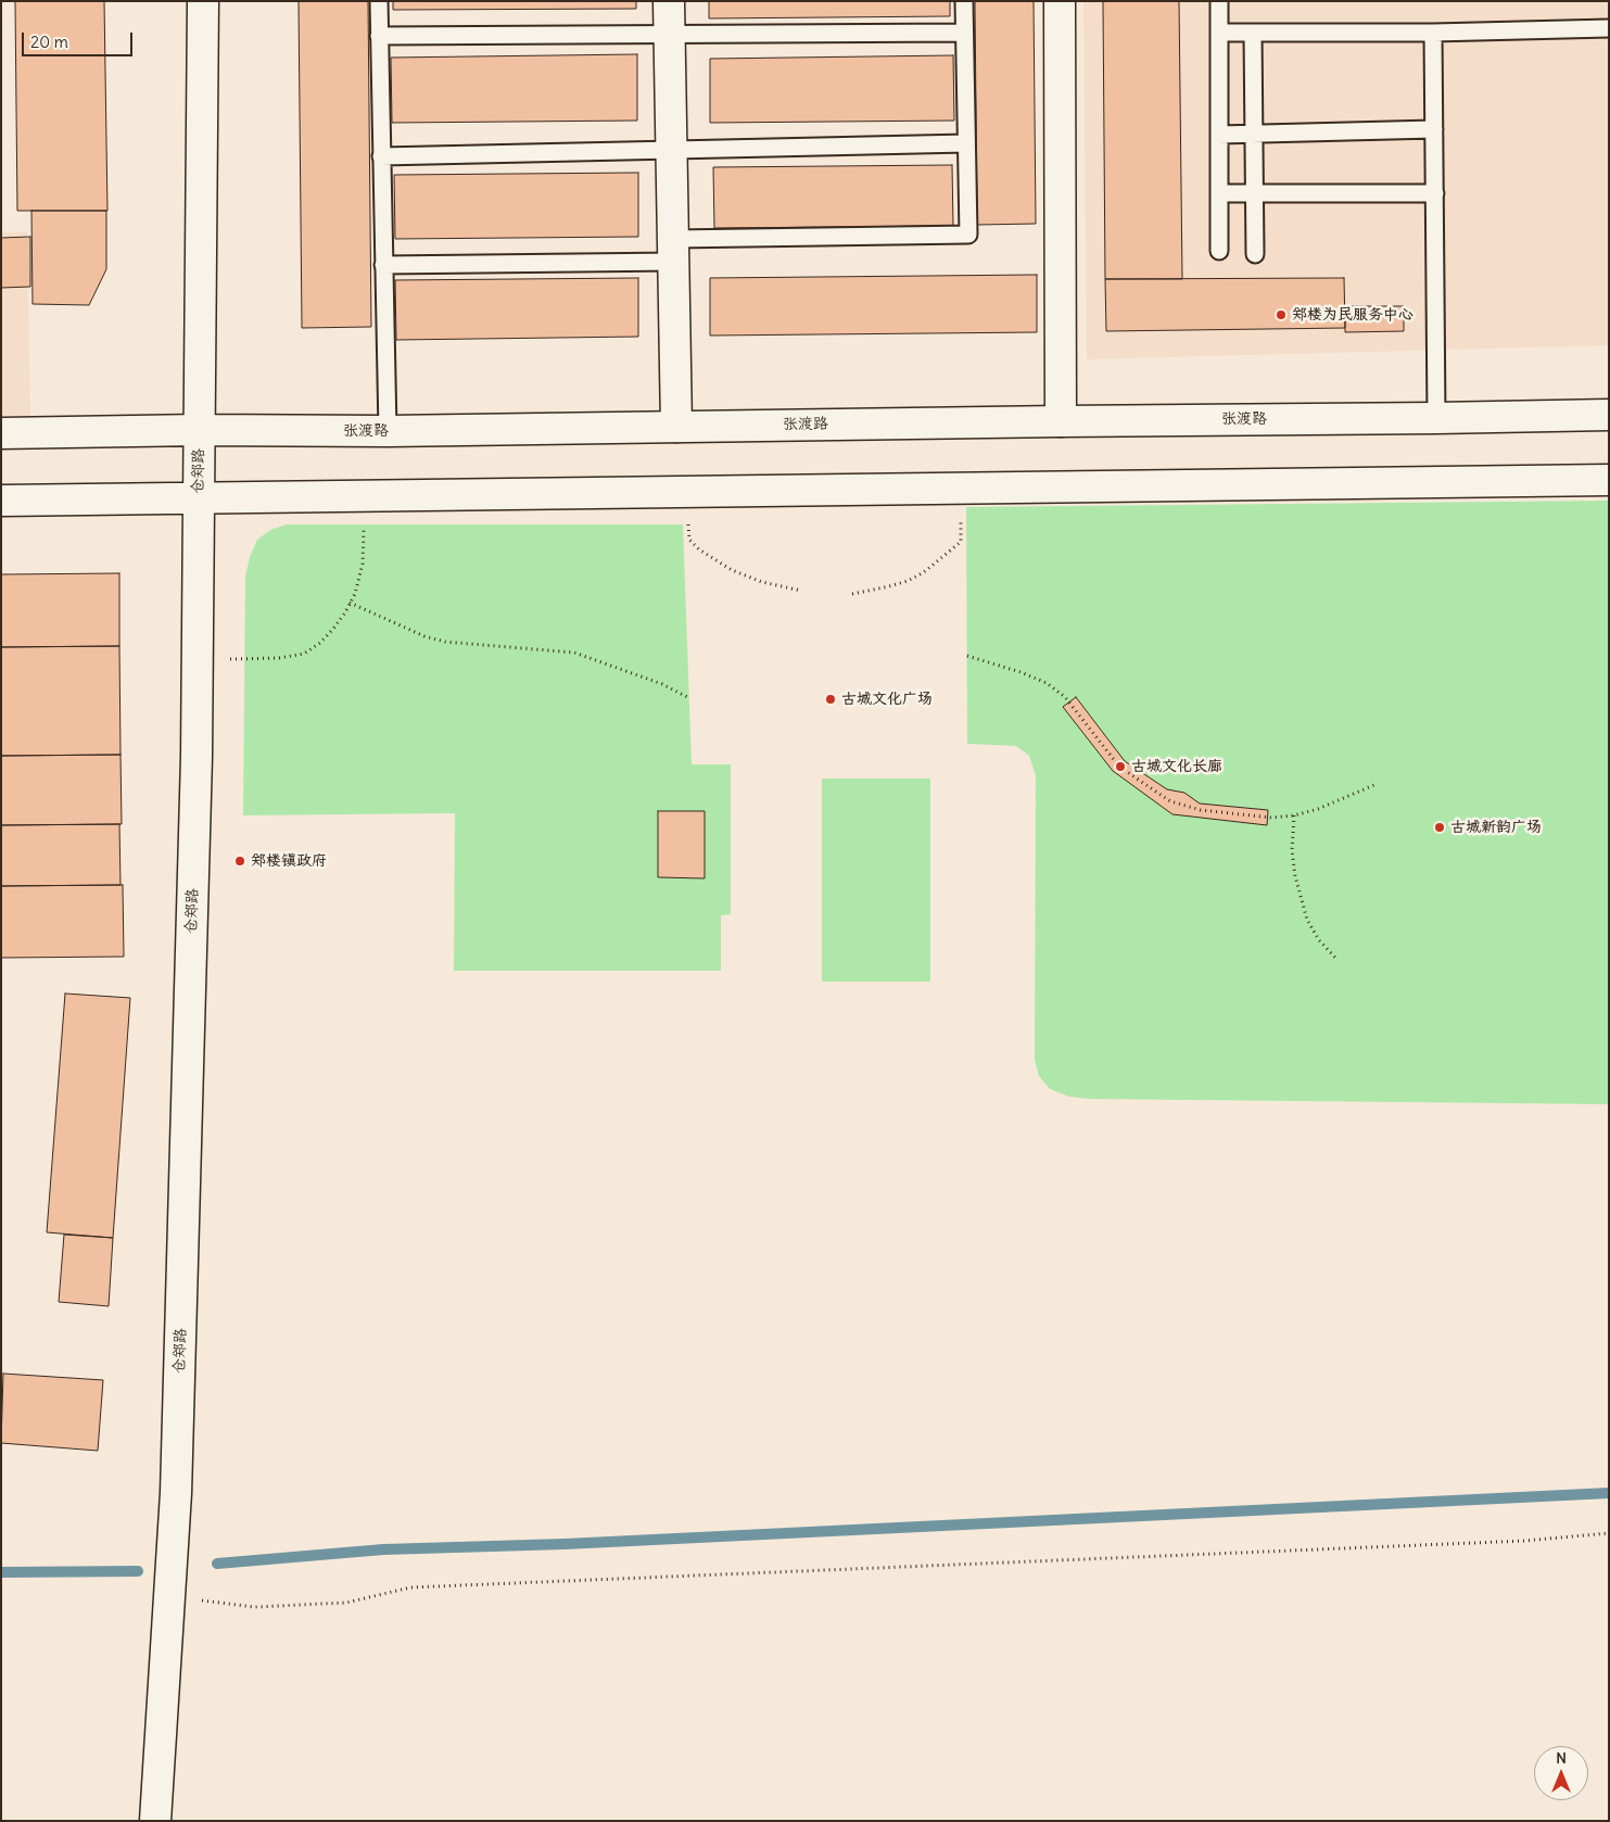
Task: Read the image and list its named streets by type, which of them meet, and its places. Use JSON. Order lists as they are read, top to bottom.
{
  "streets": {
    "street": ["张渡路", "仓郑路"]
  },
  "crossings": [
    ["张渡路", "仓郑路"]
  ],
  "places": [
    "郑楼为民服务中心",
    "古城文化广场",
    "古城文化长廊",
    "古城新韵广场",
    "郑楼镇政府"
  ],
  "scale_bar": "20 m",
  "north": "top"
}
